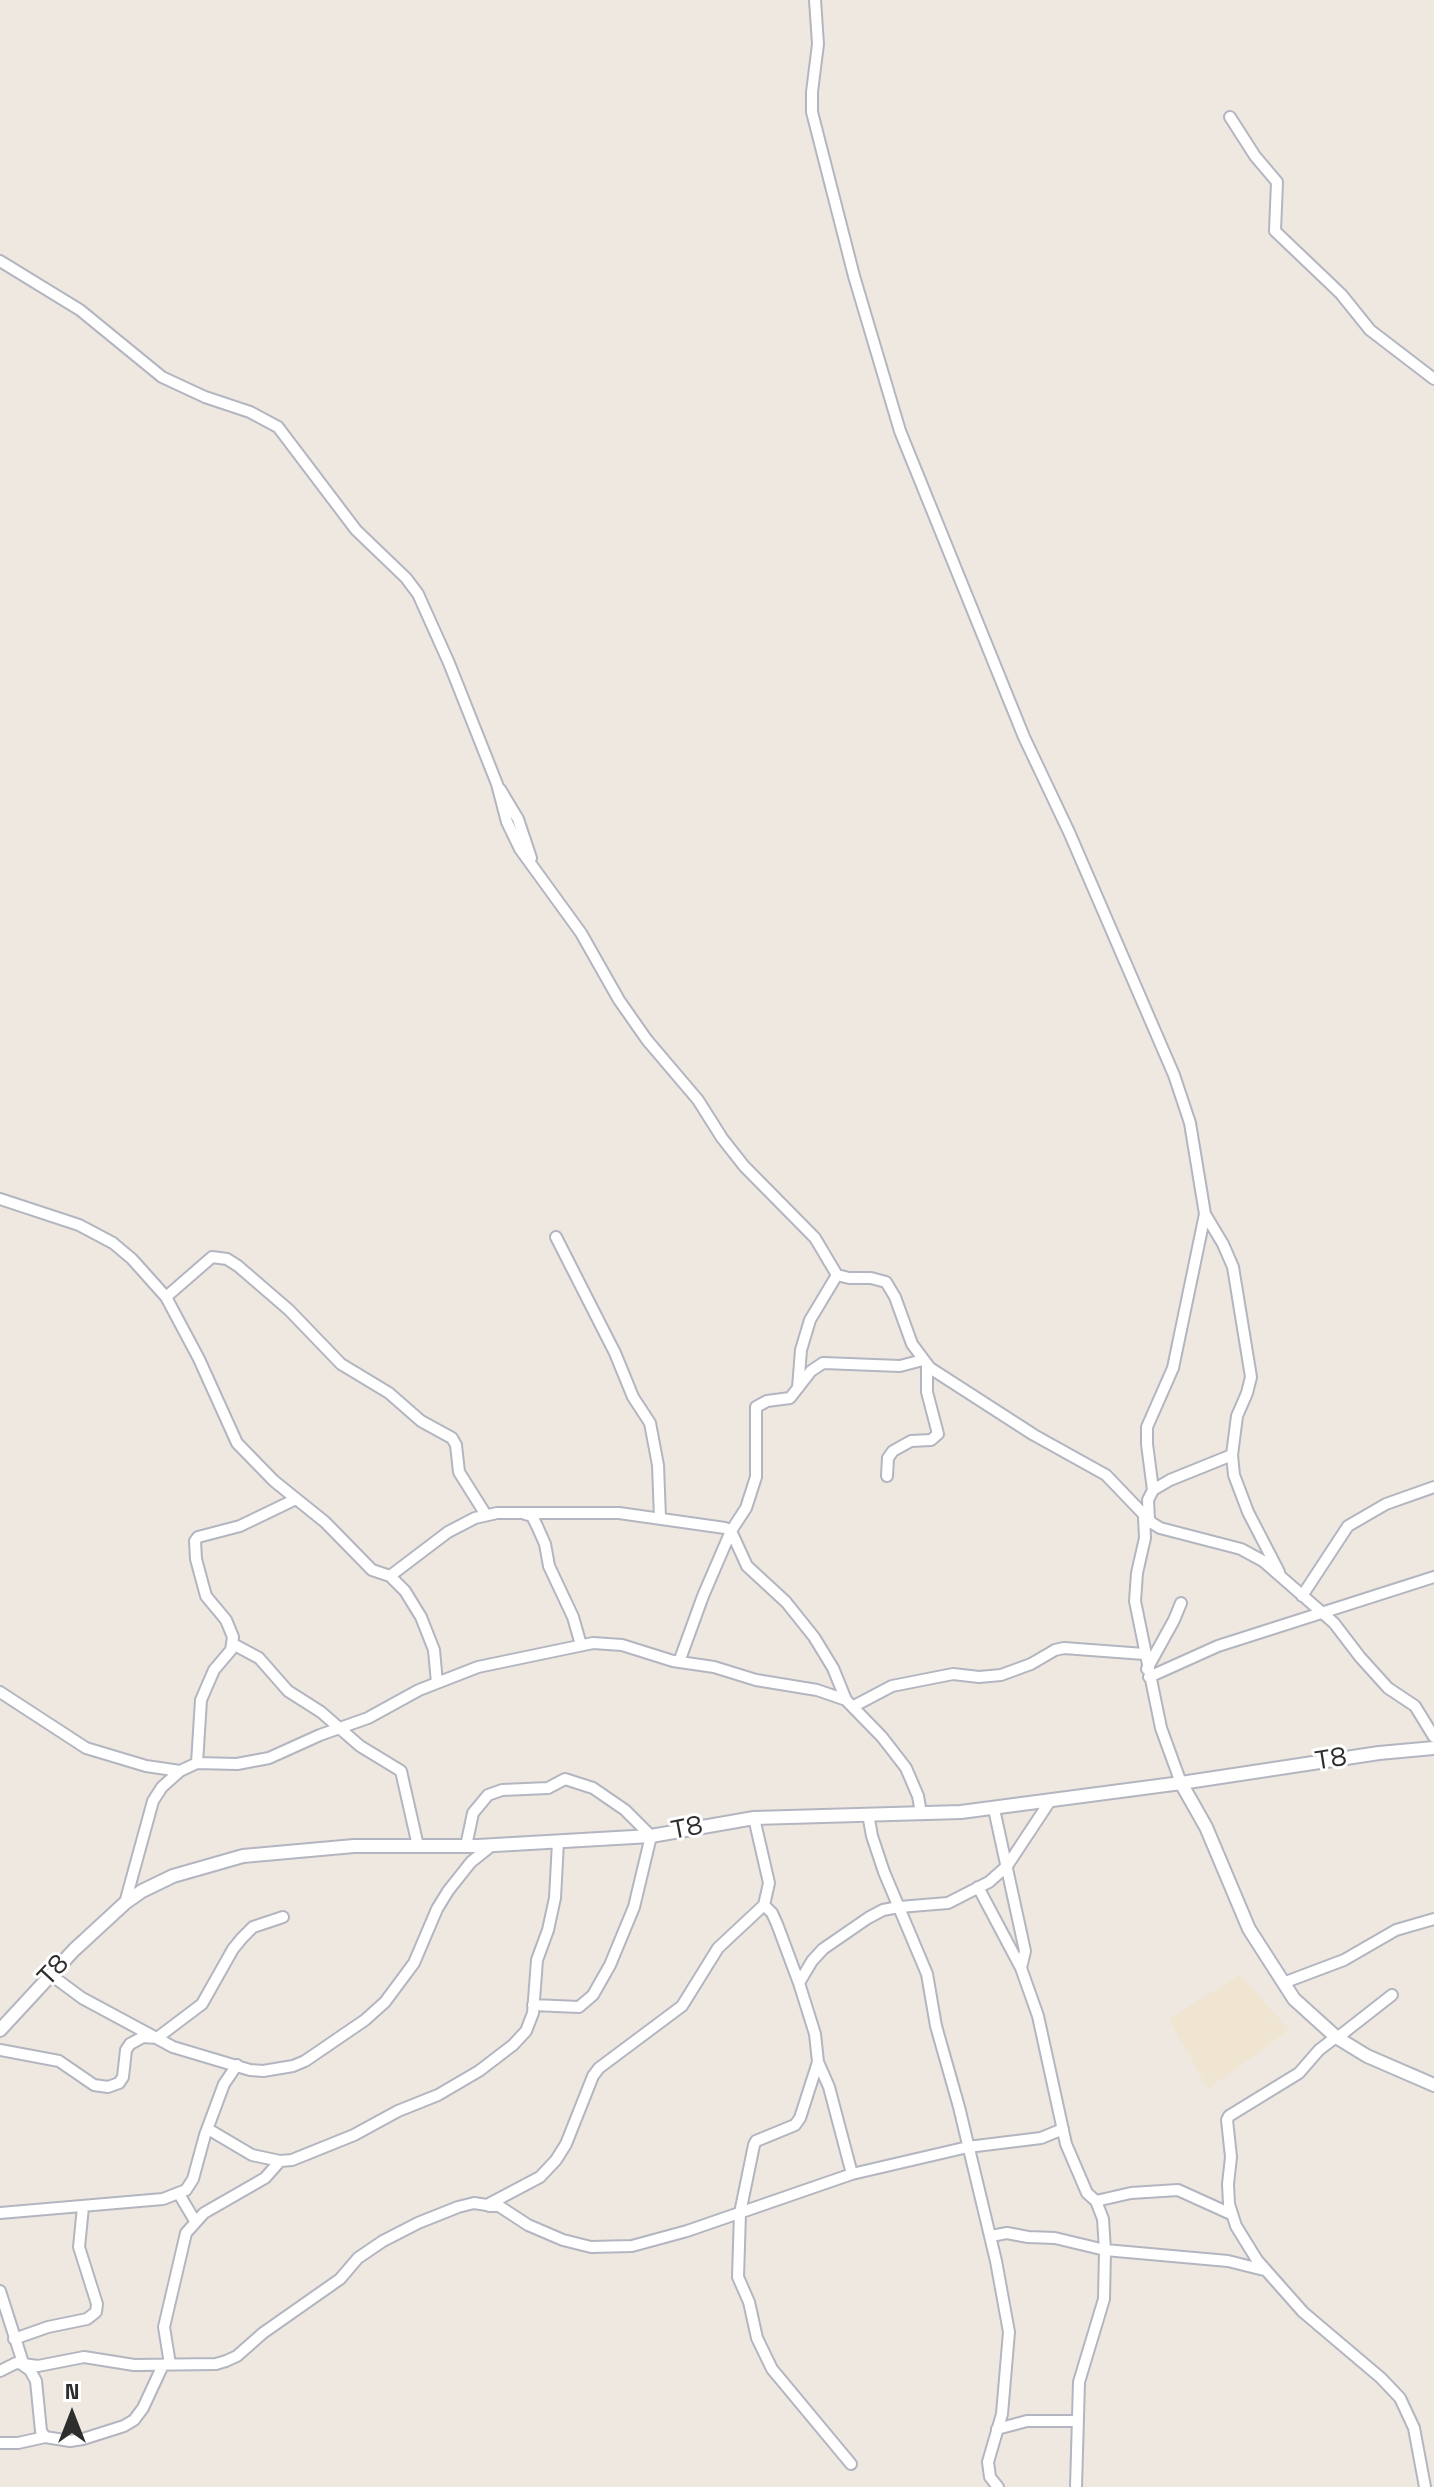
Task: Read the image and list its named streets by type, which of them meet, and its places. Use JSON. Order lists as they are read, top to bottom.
{
  "streets": {
    "street": ["T8"]
  },
  "north": "top"
}
